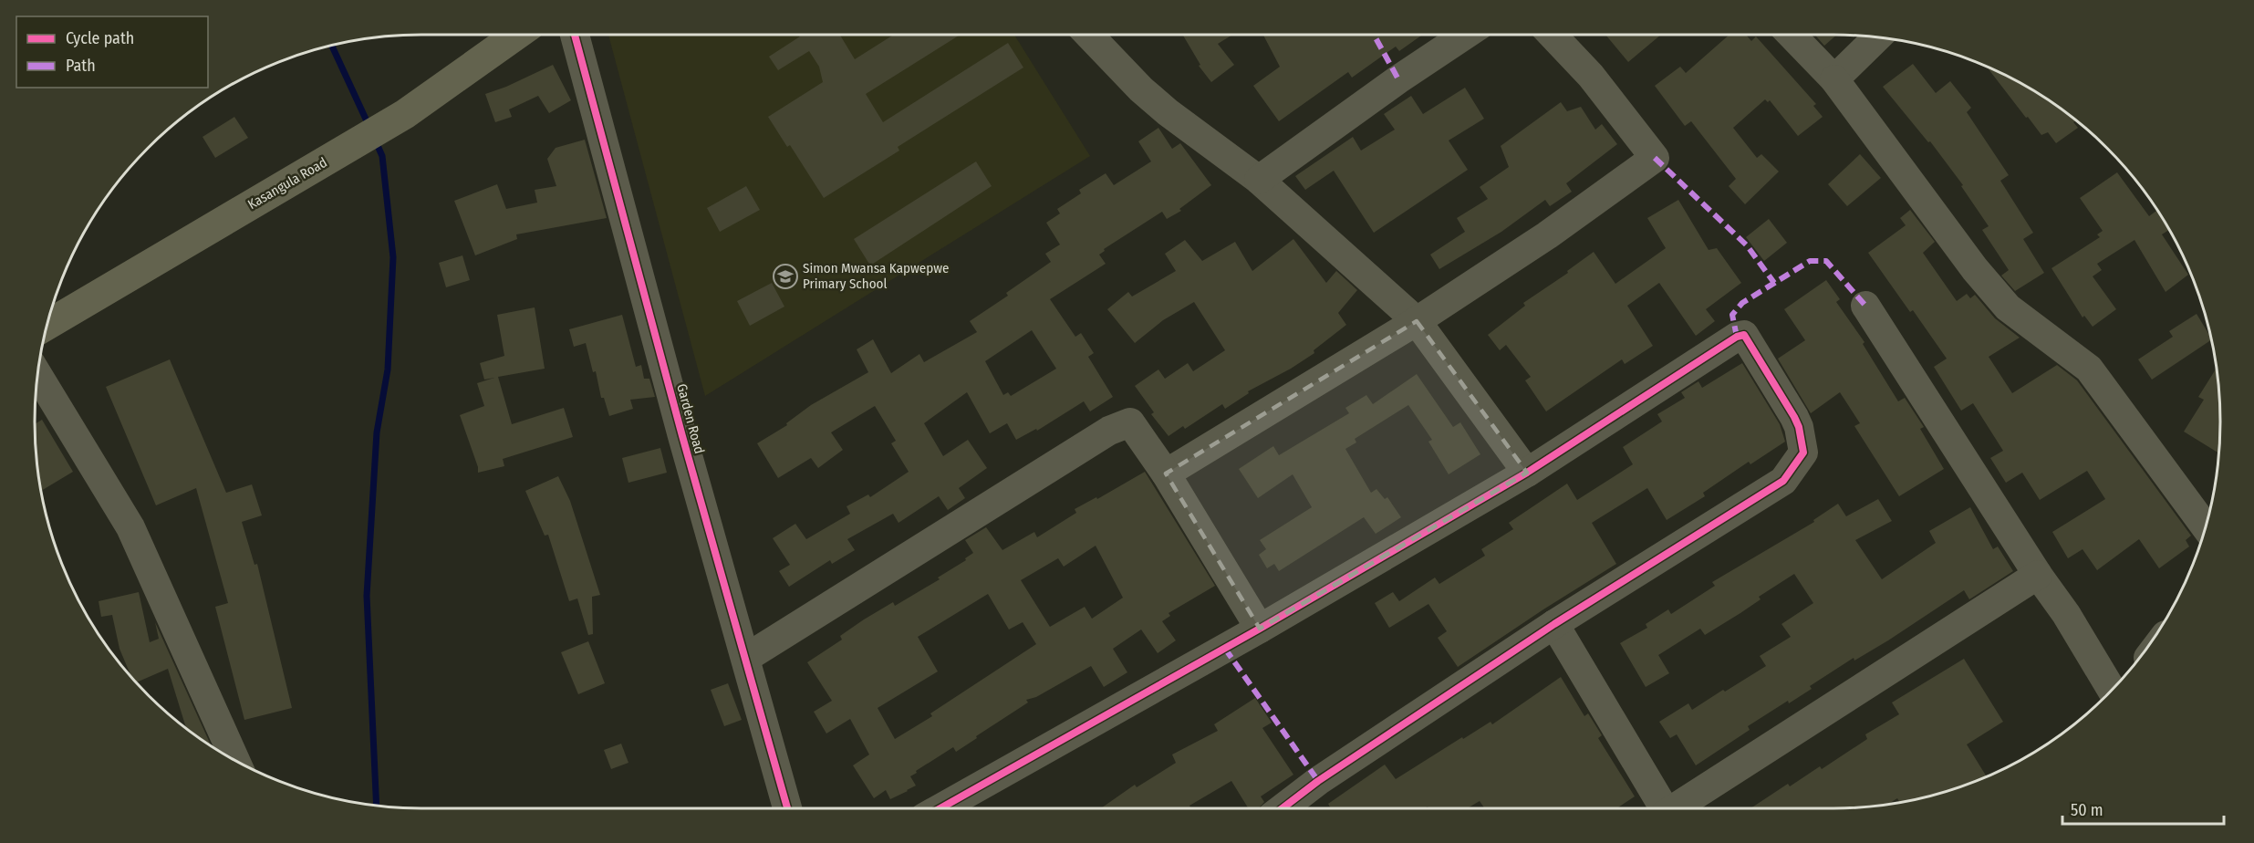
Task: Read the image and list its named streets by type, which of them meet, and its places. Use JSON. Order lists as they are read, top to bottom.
{
  "streets": {
    "main road": ["Kasangula Road"],
    "street": ["Garden Road"]
  },
  "places": {
    "school or university": ["Simon Mwansa Kapwepwe Primary School"]
  },
  "legend": ["Cycle path", "Path"],
  "scale_bar": "50 m"
}
